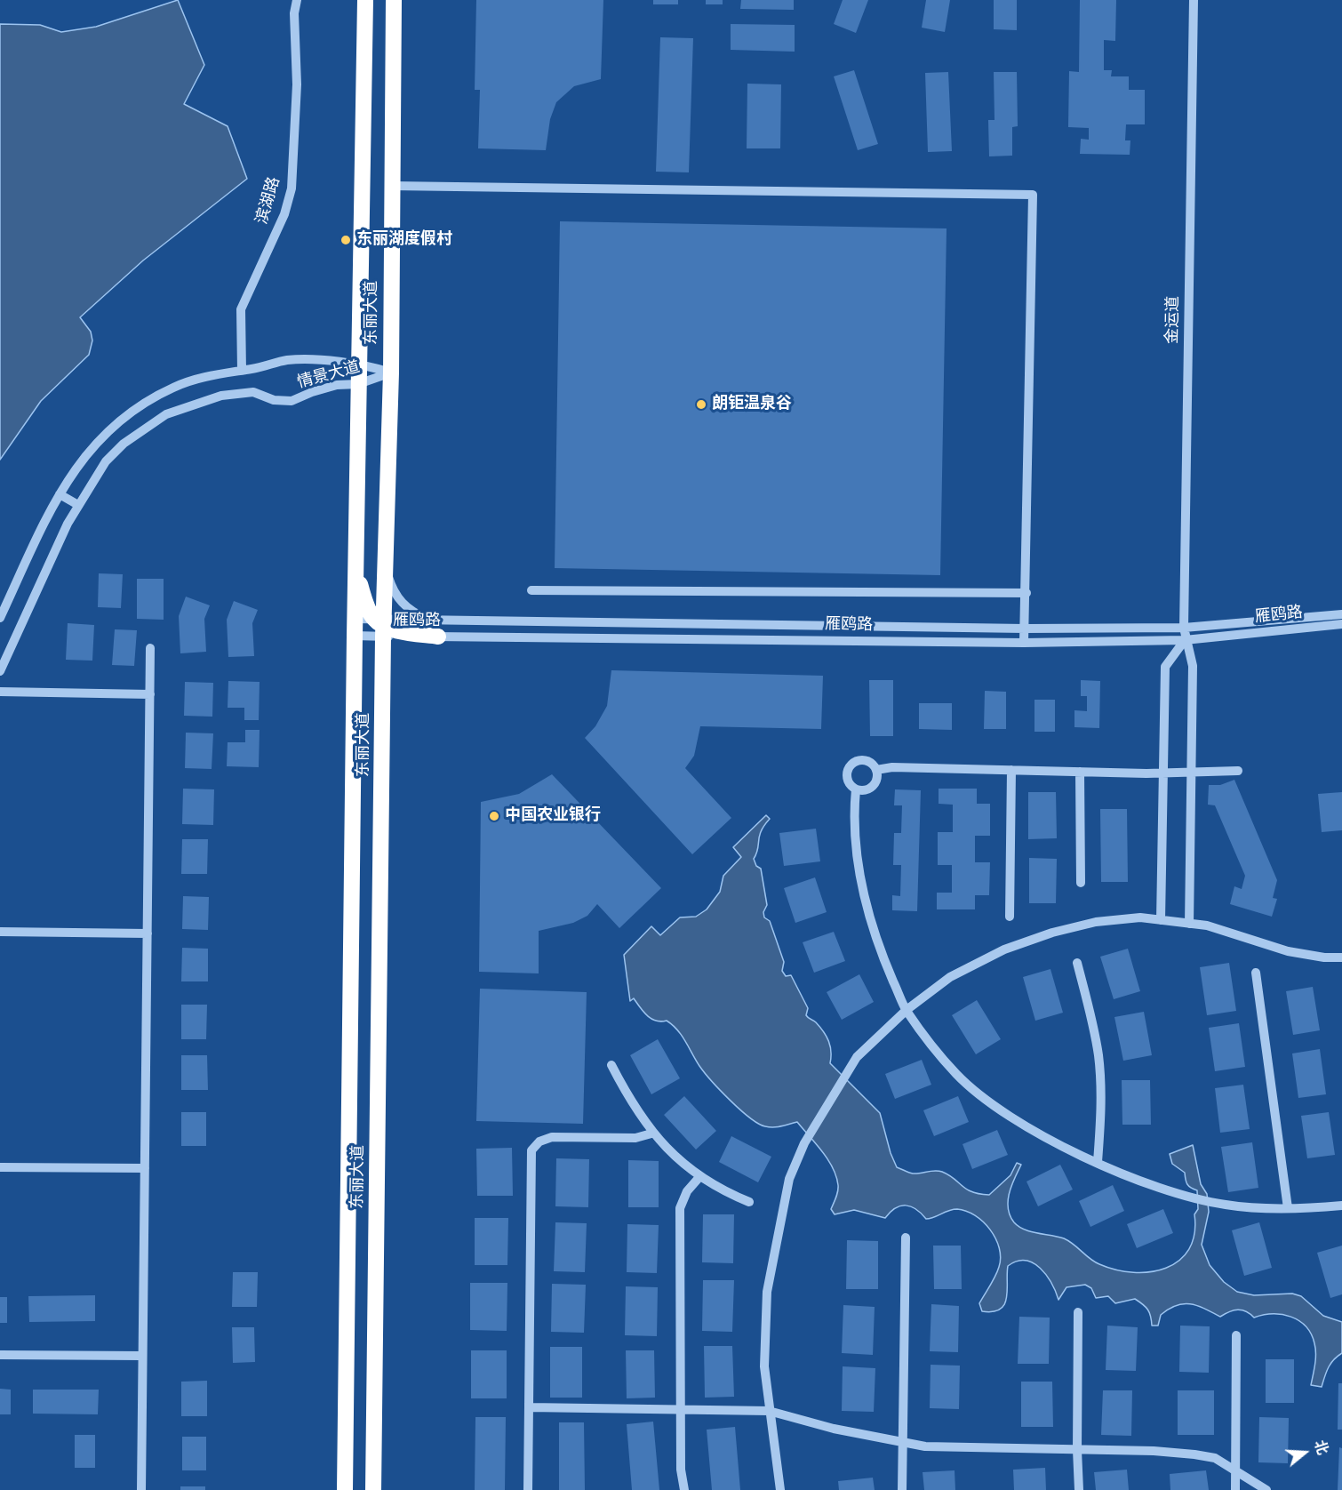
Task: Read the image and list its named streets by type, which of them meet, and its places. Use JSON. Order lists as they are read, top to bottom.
{
  "streets": {
    "highway": ["东丽大道"],
    "street": [
      "滨湖路",
      "金运道",
      "情景大道",
      "雁鸥路"
    ]
  },
  "crossings": [
    ["滨湖路", "情景大道"],
    ["东丽大道", "情景大道"],
    ["东丽大道", "雁鸥路"],
    ["金运道", "雁鸥路"]
  ],
  "places": ["东丽湖度假村", "朗钜温泉谷", "中国农业银行"],
  "north": "right"
}
